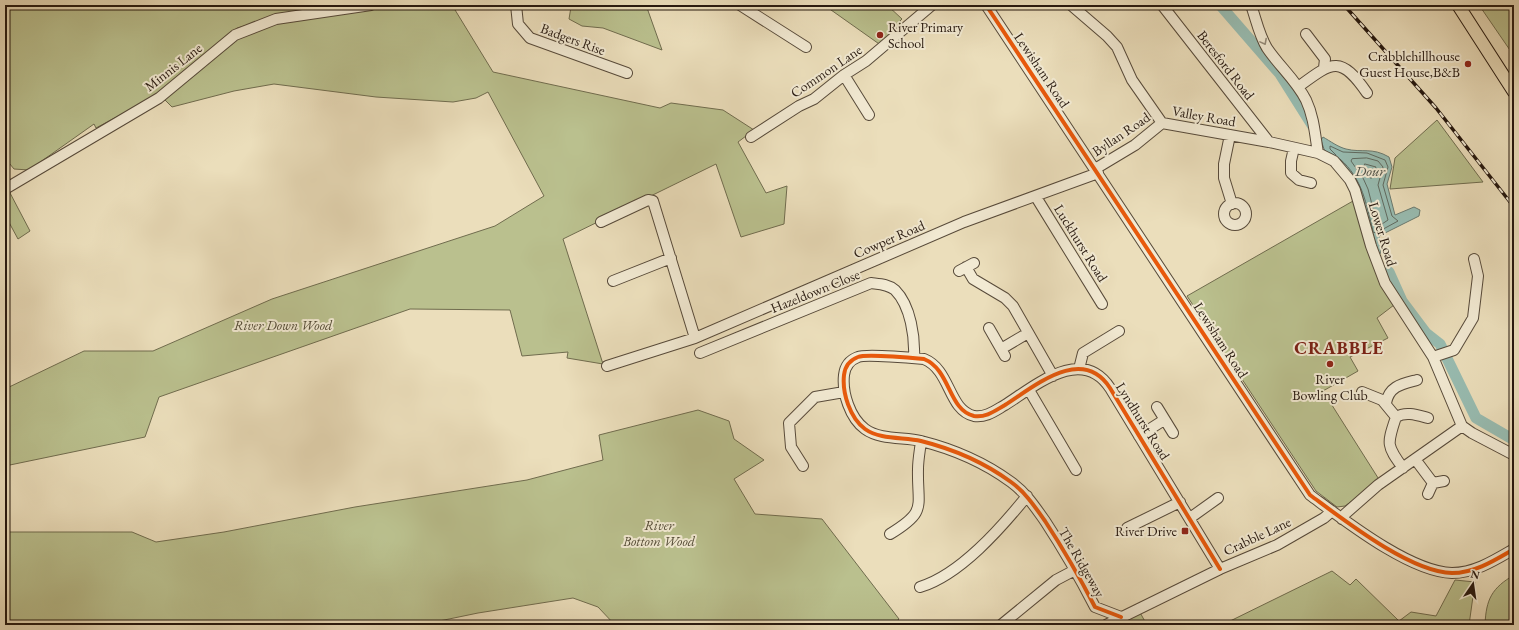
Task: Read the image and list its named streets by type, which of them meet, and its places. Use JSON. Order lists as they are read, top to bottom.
{
  "streets": {
    "street": [
      "Badgers Rise",
      "Beresford Road",
      "Minnis Lane",
      "Lewisham Road",
      "Common Lane",
      "Valley Road",
      "Byllan Road",
      "Lower Road",
      "Cowper Road",
      "Luckhurst Road",
      "Hazeldown Close",
      "Lyndhurst Road",
      "Crabble Lane",
      "The Ridgeway"
    ]
  },
  "crossings": [
    ["Beresford Road", "Valley Road"],
    ["Lewisham Road", "Byllan Road"],
    ["Lewisham Road", "Cowper Road"],
    ["Lewisham Road", "Crabble Lane"],
    ["Valley Road", "Byllan Road"],
    ["Valley Road", "Lower Road"],
    ["Byllan Road", "Cowper Road"],
    ["Cowper Road", "Luckhurst Road"],
    ["Hazeldown Close", "Lyndhurst Road"],
    ["Lyndhurst Road", "Crabble Lane"],
    ["Lyndhurst Road", "The Ridgeway"],
    ["Crabble Lane", "The Ridgeway"]
  ],
  "districts": ["CRABBLE"],
  "water": ["Dour"],
  "parks": ["River Down Wood", "River Bottom Wood"],
  "places": {
    "other": ["River Primary School", "Crabblehillhouse Guest House,B&B", "River Bowling Club"],
    "transit": ["River Drive"]
  },
  "north": "top"
}
